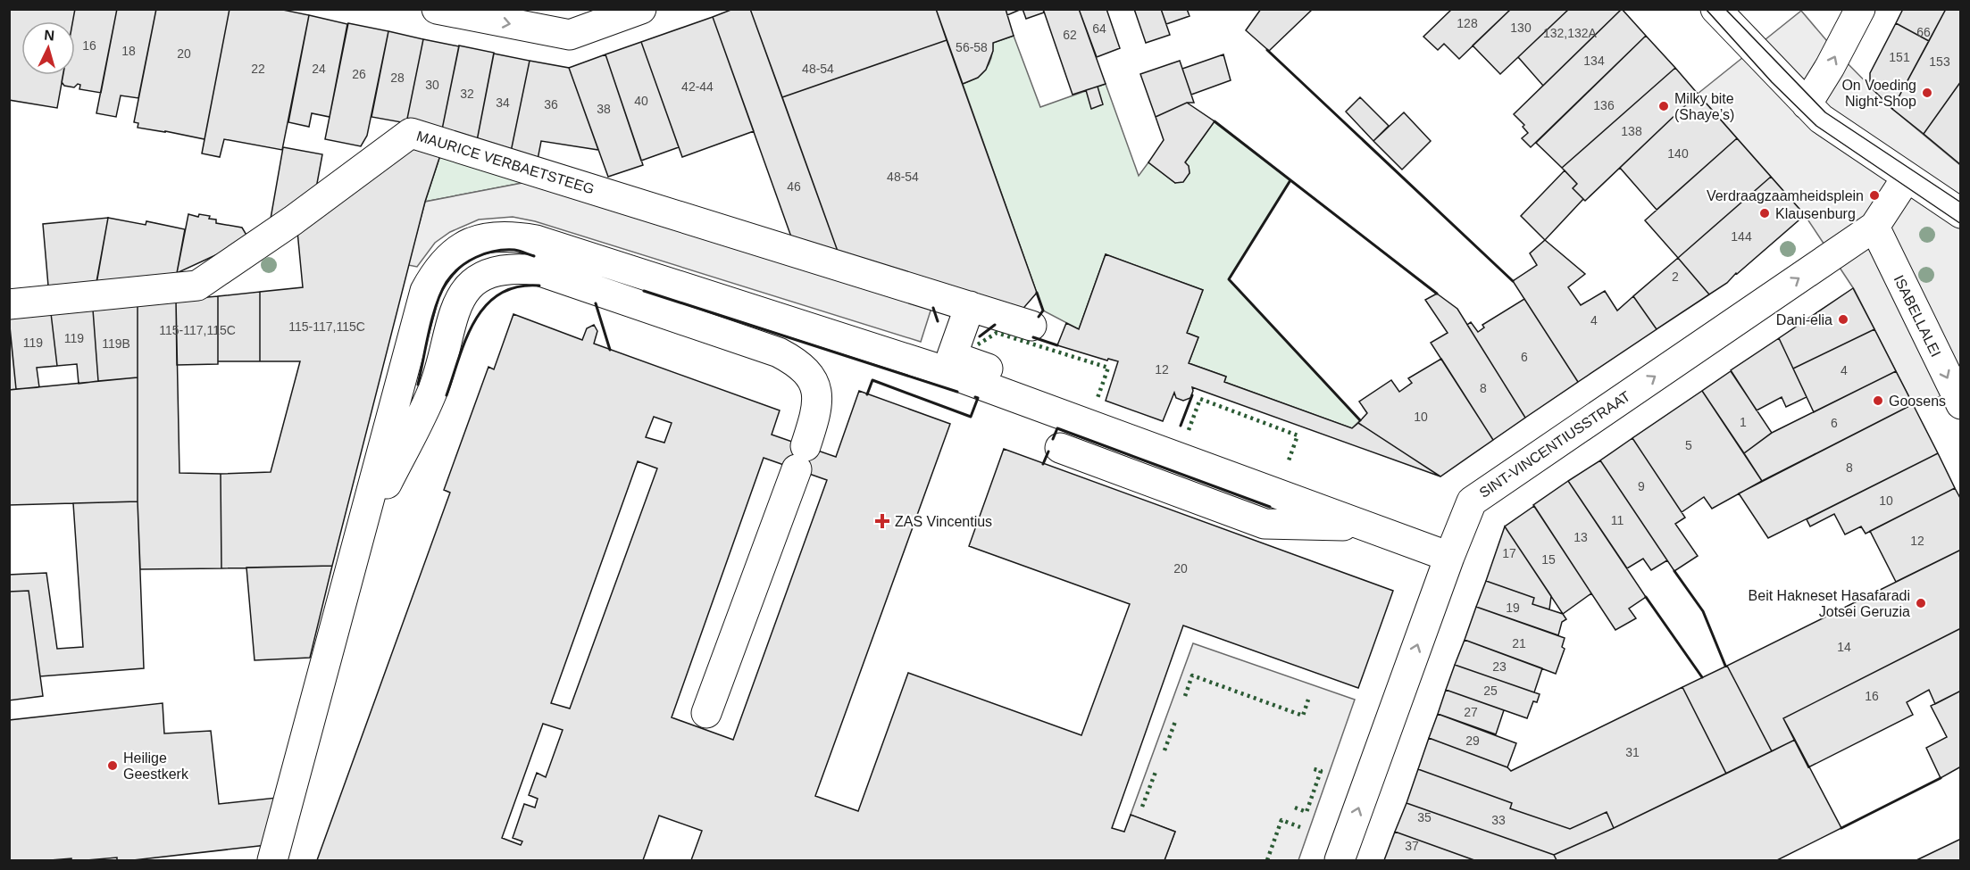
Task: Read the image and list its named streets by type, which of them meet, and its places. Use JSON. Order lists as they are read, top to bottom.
{
  "streets": {
    "street": ["MAURICE VERBAETSTEEG", "ISABELLALEI", "SINT-VINCENTIUSSTRAAT"]
  },
  "crossings": [
    ["ISABELLALEI", "SINT-VINCENTIUSSTRAAT"]
  ],
  "one_way": ["ISABELLALEI", "SINT-VINCENTIUSSTRAAT"],
  "places": {
    "other": [
      "On Voeding Night-Shop",
      "Milky bite (Shaye’s)",
      "Verdraagzaamheidsplein",
      "Klausenburg",
      "Dani-elia",
      "Goosens",
      "Beit Hakneset Hasafaradi Jotsei Geruzia",
      "Heilige Geestkerk"
    ],
    "health": ["ZAS Vincentius"]
  },
  "house_numbers": [
    "128",
    "130",
    "64",
    "66",
    "132,132A",
    "62",
    "16",
    "56-58",
    "18",
    "20",
    "151",
    "134",
    "153",
    "22",
    "24",
    "48-54",
    "26",
    "28",
    "30",
    "42-44",
    "32",
    "40",
    "34",
    "36",
    "136",
    "38",
    "138",
    "140",
    "48-54",
    "46",
    "144",
    "2",
    "4",
    "115-117,115C",
    "115-117,115C",
    "119",
    "119",
    "119B",
    "6",
    "12",
    "4",
    "8",
    "10",
    "1",
    "6",
    "5",
    "8",
    "9",
    "10",
    "11",
    "13",
    "12",
    "17",
    "15",
    "20",
    "19",
    "21",
    "14",
    "23",
    "25",
    "16",
    "27",
    "29",
    "31",
    "35",
    "33",
    "37"
  ],
  "north": "top"
}
